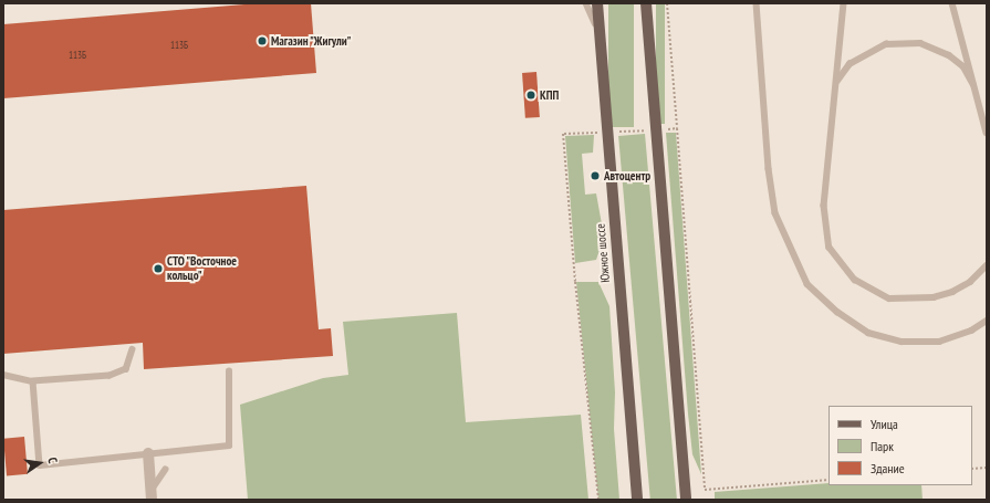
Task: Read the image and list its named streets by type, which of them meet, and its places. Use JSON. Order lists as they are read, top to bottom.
{
  "streets": {
    "main road": ["Южное шоссе"]
  },
  "places": [
    "Магазин \"Жигули\"",
    "КПП",
    "Автоцентр",
    "СТО \"Восточное кольцо\""
  ],
  "house_numbers": ["113Б", "113Б"],
  "legend": ["Улица", "Парк", "Здание"],
  "north": "right"
}
